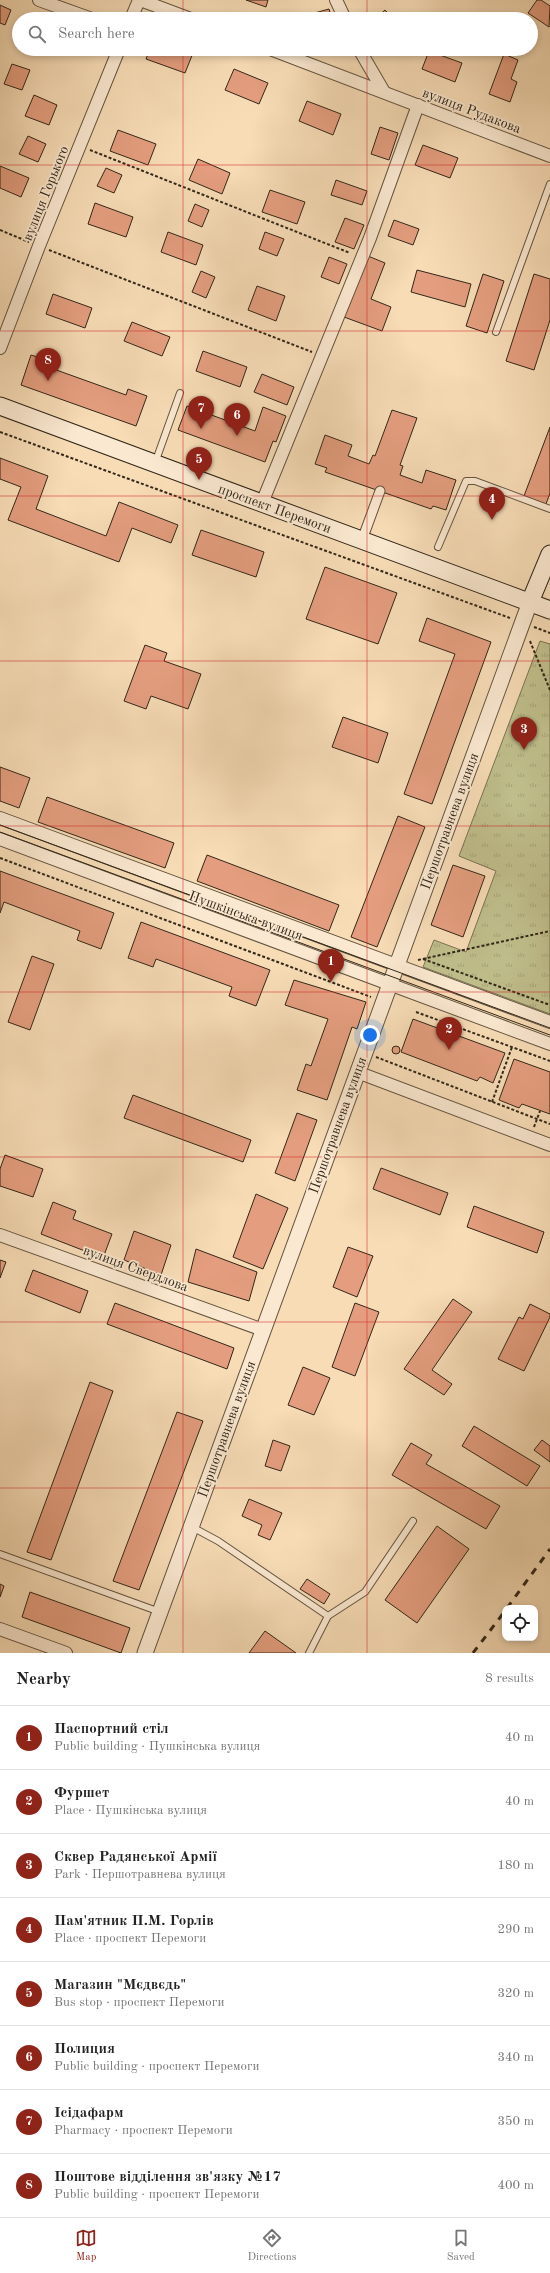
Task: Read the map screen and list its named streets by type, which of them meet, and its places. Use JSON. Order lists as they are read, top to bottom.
{
  "streets": {
    "main road": ["проспект Перемоги", "Першотравнева вулиця"],
    "street": [
      "вулиця Рудакова",
      "вулиця Горького",
      "Пушкінська вулиця",
      "вулиця Свердлова"
    ]
  },
  "crossings": [
    ["проспект Перемоги", "Першотравнева вулиця"],
    ["Першотравнева вулиця", "Пушкінська вулиця"],
    ["Першотравнева вулиця", "вулиця Свердлова"]
  ],
  "page": {
    "search": "Search here",
    "pins": [
      "8",
      "7",
      "6",
      "5",
      "4",
      "3",
      "1",
      "2"
    ],
    "heading": ["Nearby", "8 results"],
    "list": [
      {
        "mark": "1",
        "name": "Паспортний стіл",
        "note": "Public building · Пушкінська вулиця",
        "value": "40 m"
      },
      {
        "mark": "2",
        "name": "Фуршет",
        "note": "Place · Пушкінська вулиця",
        "value": "40 m"
      },
      {
        "mark": "3",
        "name": "Сквер Радянської Армії",
        "note": "Park · Першотравнева вулиця",
        "value": "180 m"
      },
      {
        "mark": "4",
        "name": "Пам'ятник П.М. Горлів",
        "note": "Place · проспект Перемоги",
        "value": "290 m"
      },
      {
        "mark": "5",
        "name": "Магазин \"Мєдвєдь\"",
        "note": "Bus stop · проспект Перемоги",
        "value": "320 m"
      },
      {
        "mark": "6",
        "name": "Полиция",
        "note": "Public building · проспект Перемоги",
        "value": "340 m"
      },
      {
        "mark": "7",
        "name": "Ісідафарм",
        "note": "Pharmacy · проспект Перемоги",
        "value": "350 m"
      },
      {
        "mark": "8",
        "name": "Поштове відділення зв'язку №17",
        "note": "Public building · проспект Перемоги",
        "value": "400 m"
      }
    ],
    "nav": ["Map", "Directions", "Saved"]
  }
}
